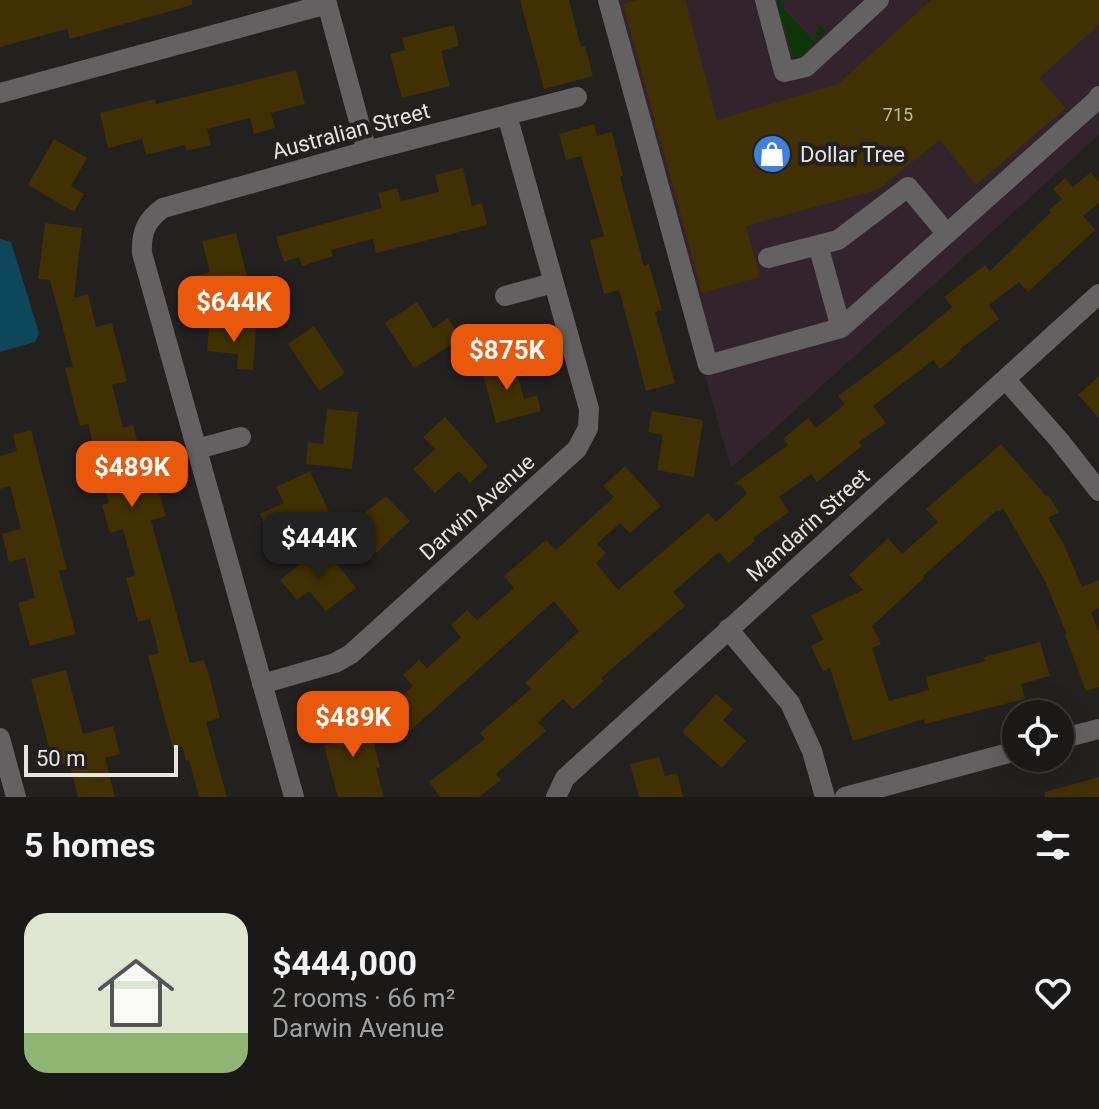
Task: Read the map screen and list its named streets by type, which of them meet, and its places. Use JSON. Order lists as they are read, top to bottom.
{
  "streets": {
    "street": ["Australian Street", "Darwin Avenue", "Mandarin Street"]
  },
  "crossings": [
    ["Australian Street", "Darwin Avenue"]
  ],
  "places": {
    "shop": ["Dollar Tree"]
  },
  "house_numbers": ["715"],
  "scale_bar": "50 m",
  "page": {
    "price": [
      "$644K",
      "$875K",
      "$489K",
      "$444K",
      "$489K"
    ],
    "scale": "50 m",
    "heading": "5 homes",
    "list": [
      {
        "name": "$444,000",
        "note": "2 rooms · 66 m² · Darwin Avenue"
      }
    ]
  }
}
